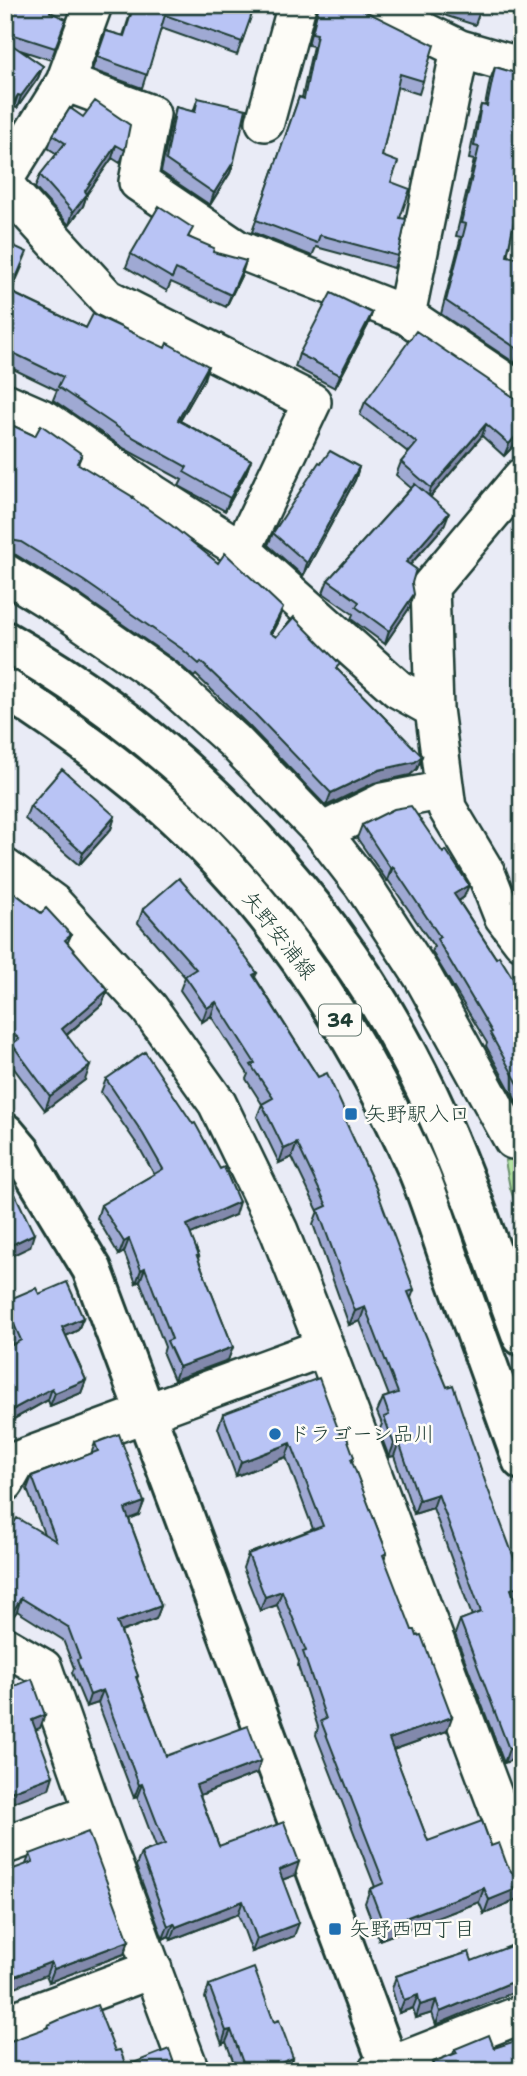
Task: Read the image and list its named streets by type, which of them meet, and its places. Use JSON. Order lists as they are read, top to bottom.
{
  "streets": {
    "main road": ["矢野安浦線", "34"]
  },
  "places": {
    "transit": ["矢野駅入口", "矢野西四丁目"],
    "other": ["ドラゴーン品川"]
  }
}
